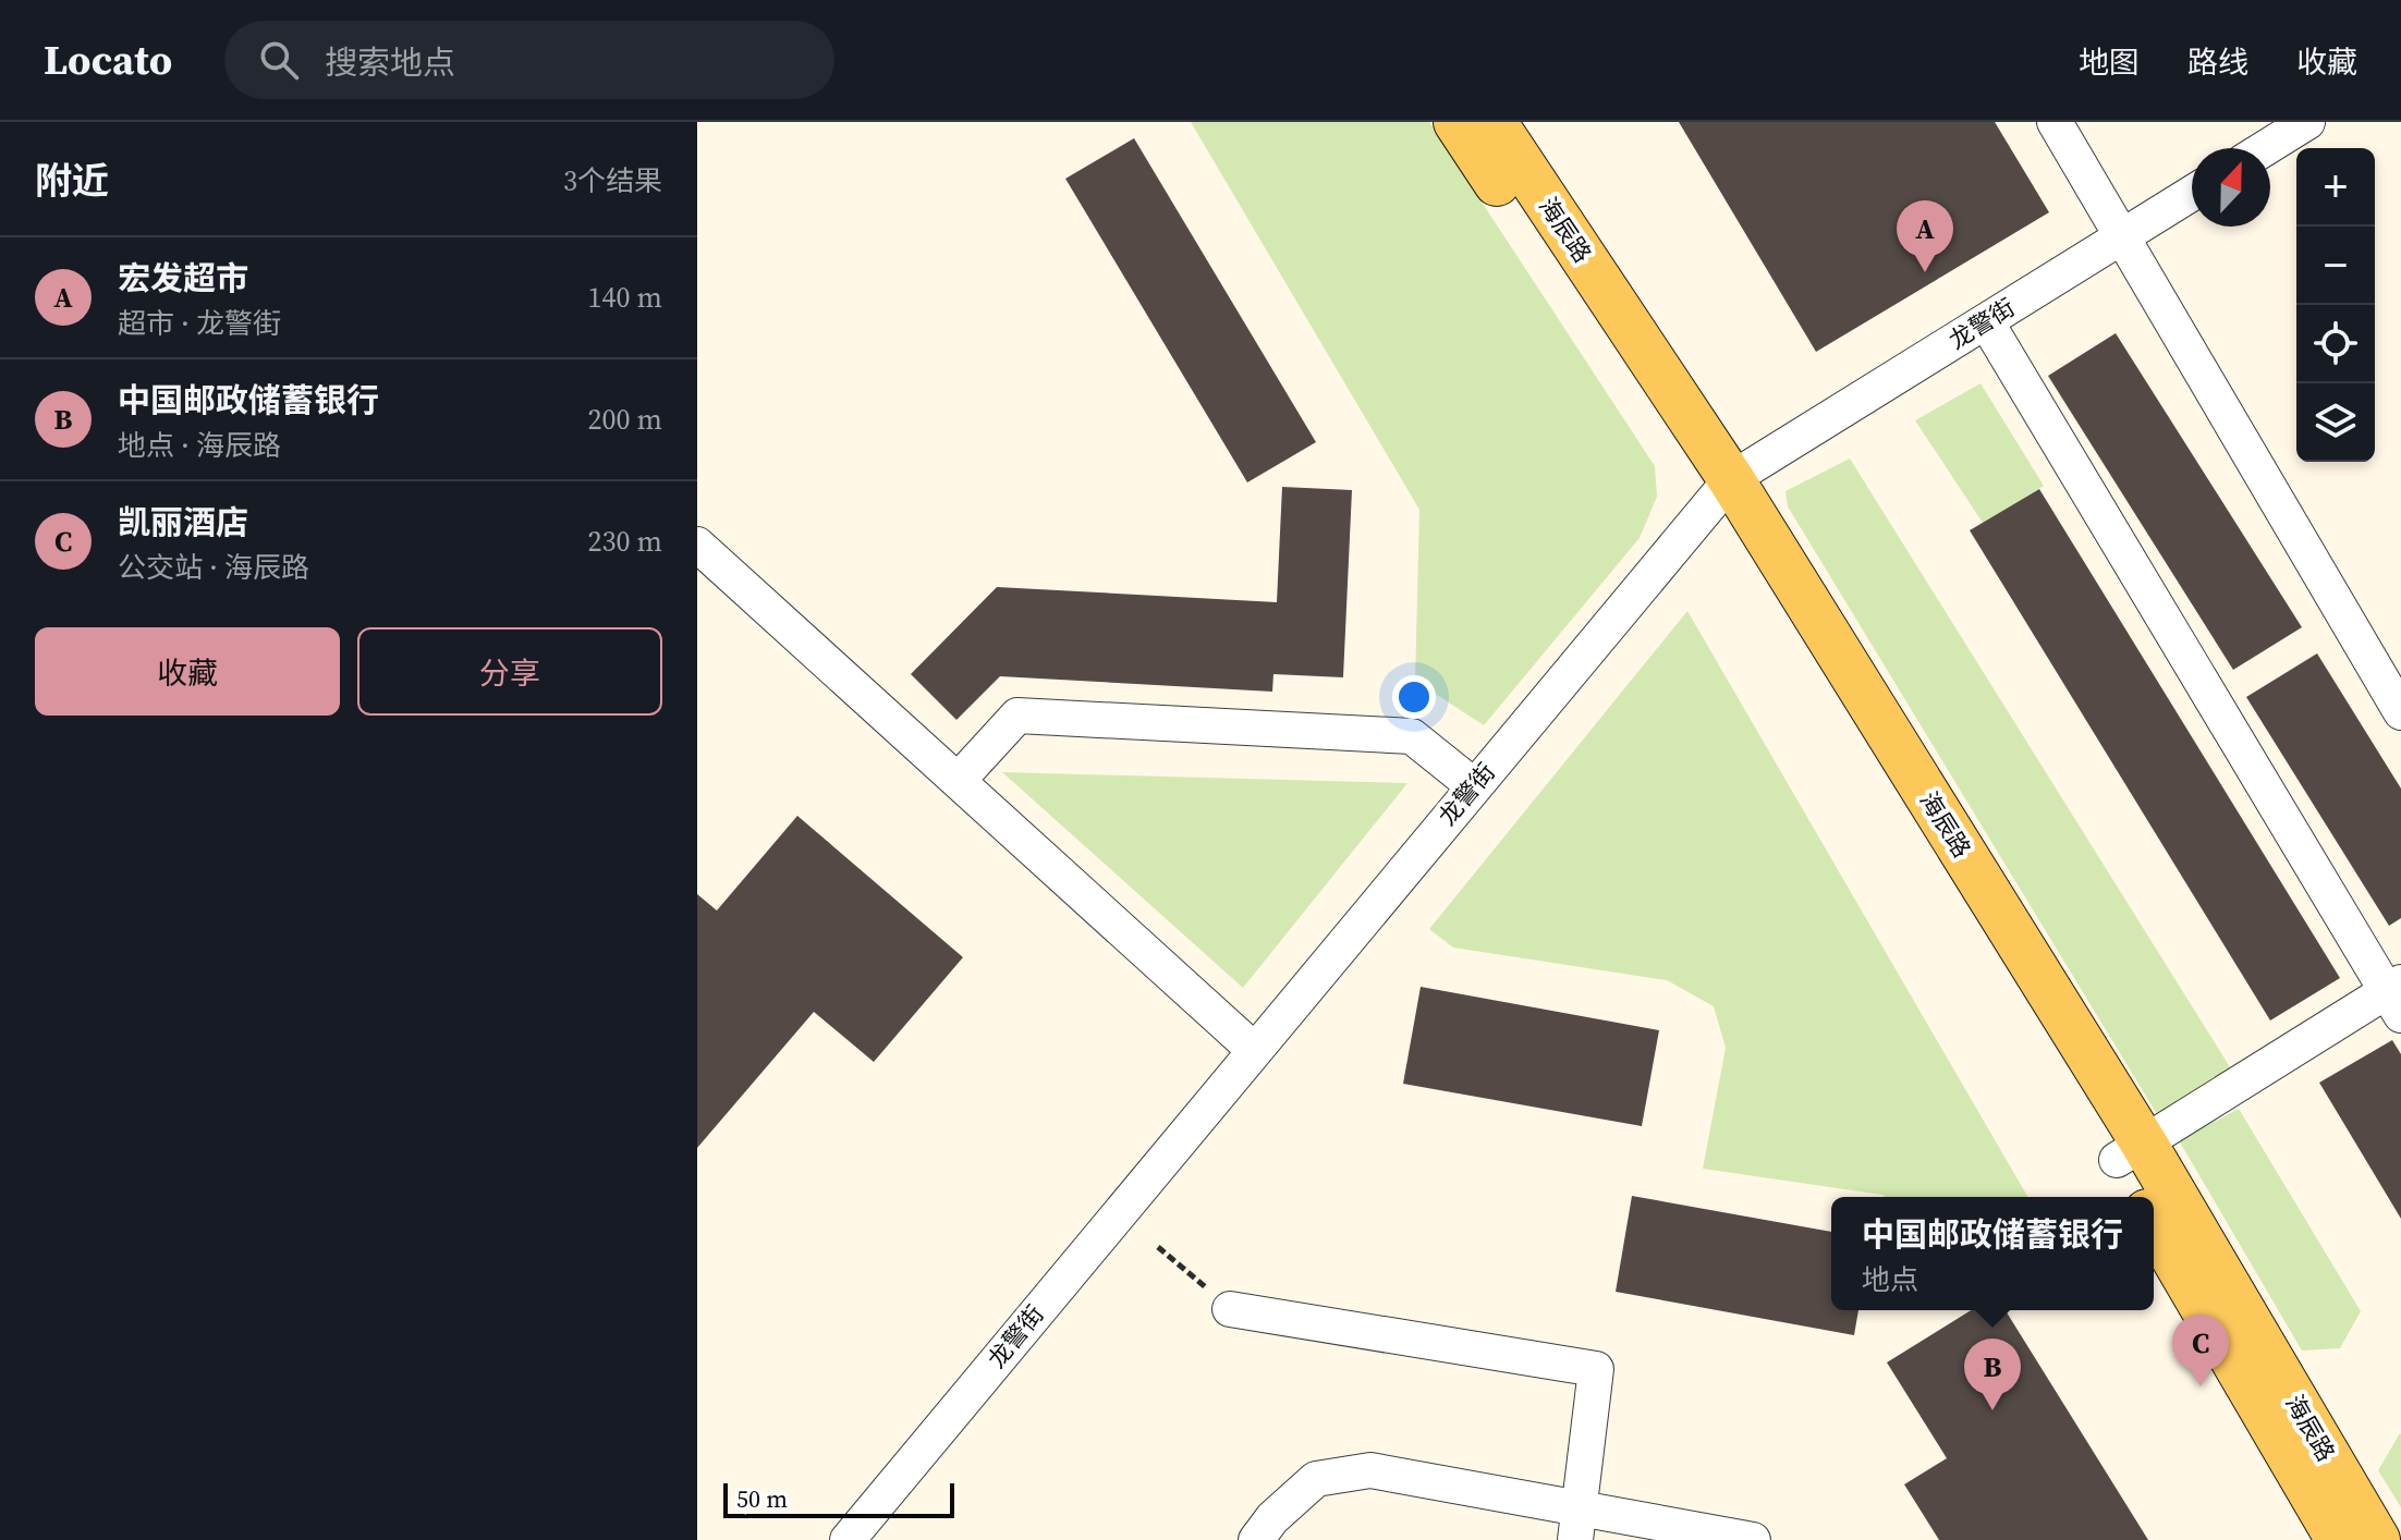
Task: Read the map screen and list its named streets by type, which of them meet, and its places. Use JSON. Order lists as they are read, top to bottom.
{
  "streets": {
    "main road": ["海辰路"],
    "street": ["龙警街"]
  },
  "crossings": [
    ["海辰路", "龙警街"]
  ],
  "scale_bar": "50 m",
  "north": "top",
  "page": {
    "header": "Locato",
    "search": "搜索地点",
    "nav": ["地图", "路线", "收藏"],
    "heading": ["附近", "3个结果"],
    "map_buttons": ["+", "−"],
    "pins": ["A", "C", "B"],
    "list": [
      {
        "mark": "A",
        "name": "宏发超市",
        "note": "超市 · 龙警街",
        "value": "140 m"
      },
      {
        "mark": "B",
        "name": "中国邮政储蓄银行",
        "note": "地点 · 海辰路",
        "value": "200 m"
      },
      {
        "mark": "C",
        "name": "凯丽酒店",
        "note": "公交站 · 海辰路",
        "value": "230 m"
      }
    ],
    "buttons": ["收藏", "分享"],
    "popup": ["中国邮政储蓄银行", "地点"],
    "scale": "50 m"
  }
}
